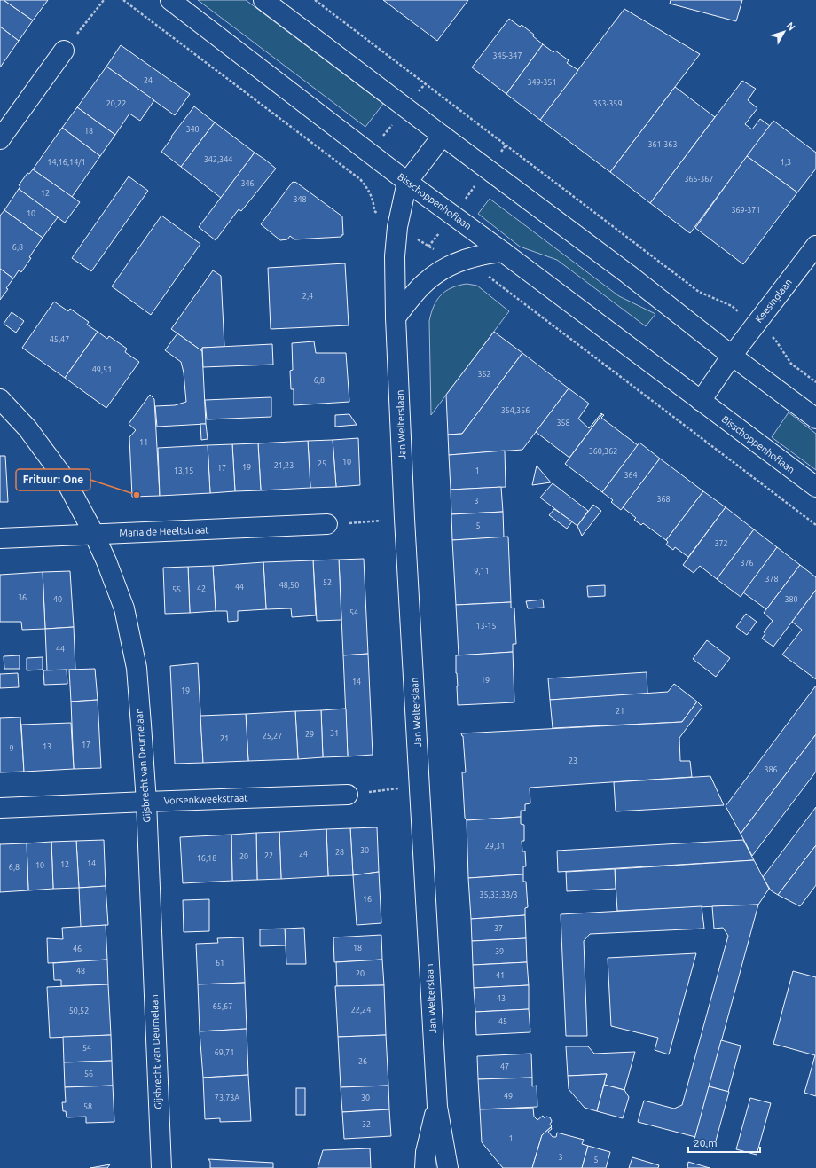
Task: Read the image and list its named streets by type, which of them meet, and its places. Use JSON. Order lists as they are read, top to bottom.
{
  "streets": {
    "street": [
      "Bisschoppenhoflaan",
      "Keesinglaan",
      "Jan Welterslaan",
      "Maria de Heeltstraat",
      "Gijsbrecht van Deurnelaan",
      "Vorsenkweekstraat"
    ]
  },
  "crossings": [
    ["Bisschoppenhoflaan", "Jan Welterslaan"],
    ["Maria de Heeltstraat", "Gijsbrecht van Deurnelaan"],
    ["Gijsbrecht van Deurnelaan", "Vorsenkweekstraat"]
  ],
  "places": ["Frituur: One"],
  "house_numbers": [
    "345-347",
    "24",
    "349-351",
    "20,22",
    "353-359",
    "340",
    "18",
    "361-363",
    "342,344",
    "14,16,14/1",
    "1,3",
    "365-367",
    "346",
    "12",
    "348",
    "369-371",
    "10",
    "6,8",
    "2,4",
    "45,47",
    "49,51",
    "352",
    "6,8",
    "354,356",
    "358",
    "11",
    "360,362",
    "10",
    "25",
    "21,23",
    "19",
    "17",
    "13,15",
    "1",
    "364",
    "368",
    "3",
    "5",
    "372",
    "376",
    "9,11",
    "378",
    "52",
    "48,50",
    "44",
    "42",
    "55",
    "36",
    "40",
    "380",
    "54",
    "13-15",
    "44",
    "19",
    "14",
    "19",
    "21",
    "31",
    "29",
    "25,27",
    "21",
    "17",
    "13",
    "9",
    "23",
    "386",
    "29,31",
    "30",
    "28",
    "24",
    "22",
    "20",
    "16,18",
    "14",
    "12",
    "10",
    "6,8",
    "35,33,33/3",
    "16",
    "37",
    "18",
    "46",
    "39",
    "61",
    "48",
    "20",
    "41",
    "43",
    "65,67",
    "22,24",
    "50,52",
    "45",
    "54",
    "69,71",
    "26",
    "47",
    "56",
    "49",
    "73,73A",
    "30",
    "58",
    "32",
    "1",
    "3",
    "5"
  ],
  "scale_bar": "20 m",
  "north": "top right"
}
